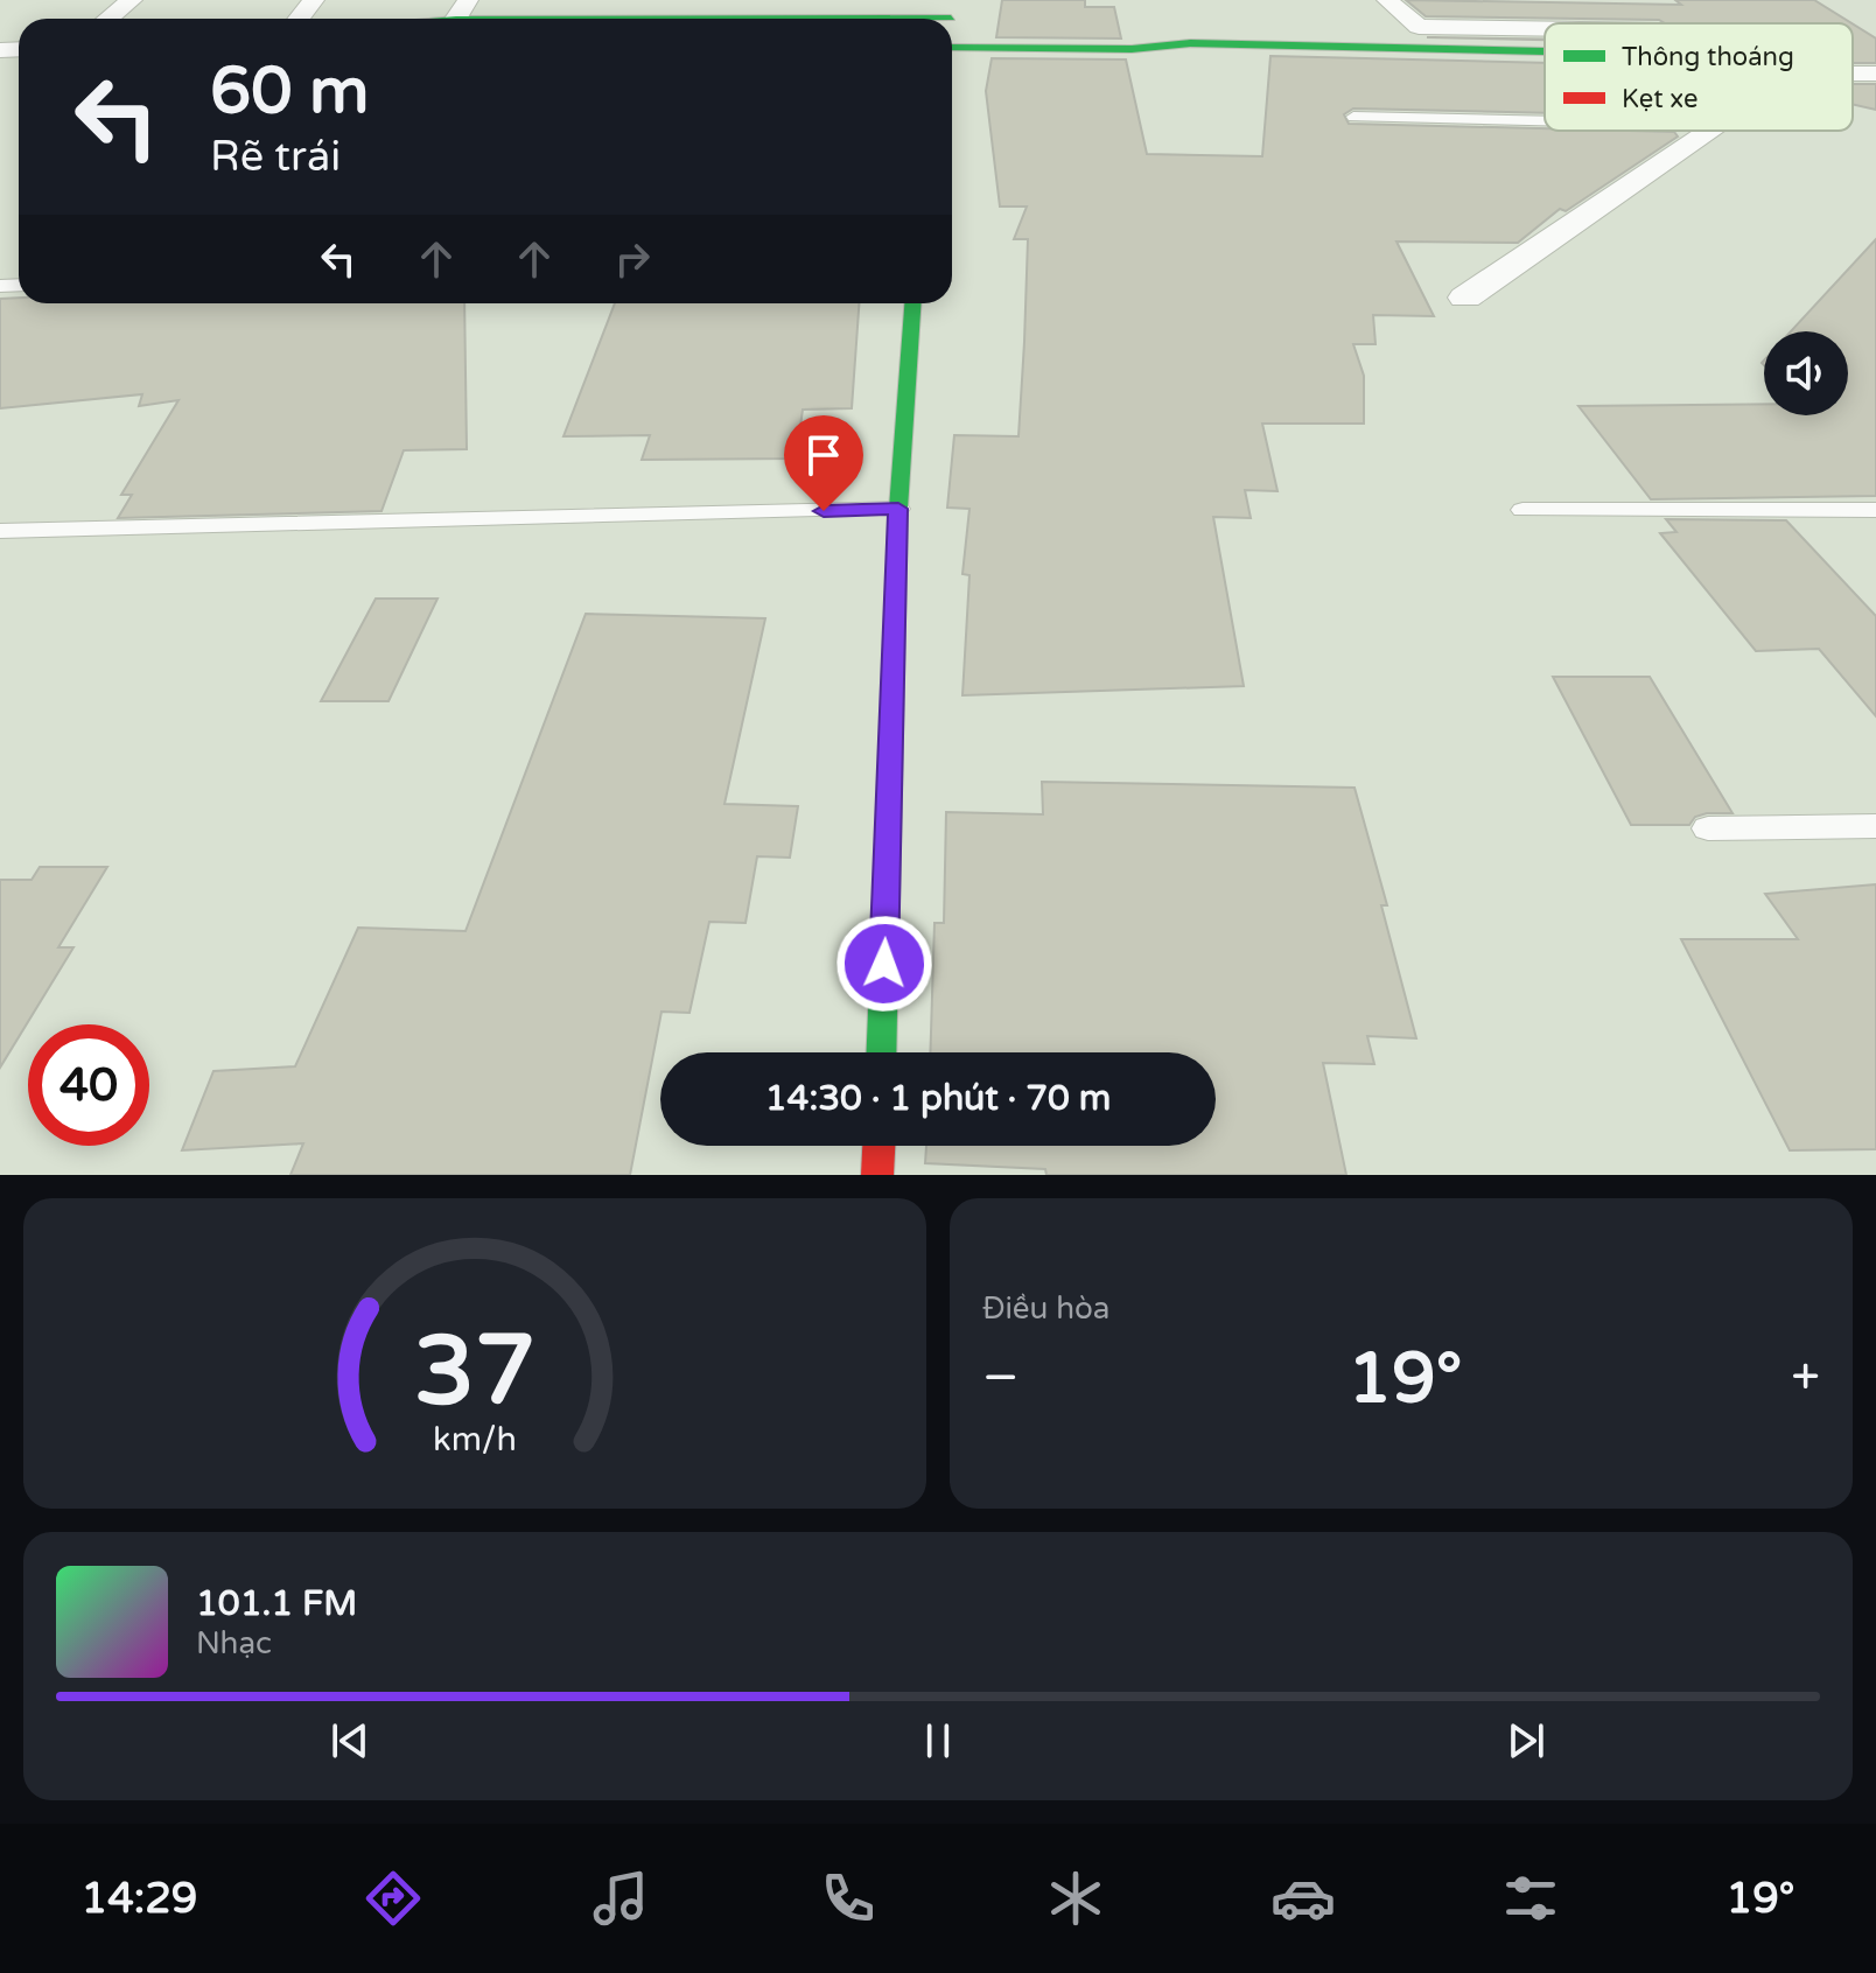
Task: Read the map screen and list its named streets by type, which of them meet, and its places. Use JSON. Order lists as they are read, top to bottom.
{
  "legend": ["Thông thoáng", "Kẹt xe"],
  "page": {
    "turn": ["60 m", "Rẽ trái"],
    "limit": "40",
    "trip": "14:30 · 1 phút · 70 m",
    "tile": "Điều hòa",
    "heat": ["−", "19°", "+"],
    "song": ["101.1 FM", "Nhạc"],
    "tabs": ["14:29", "19°"],
    "gauge": ["37", "km/h"]
  }
}
